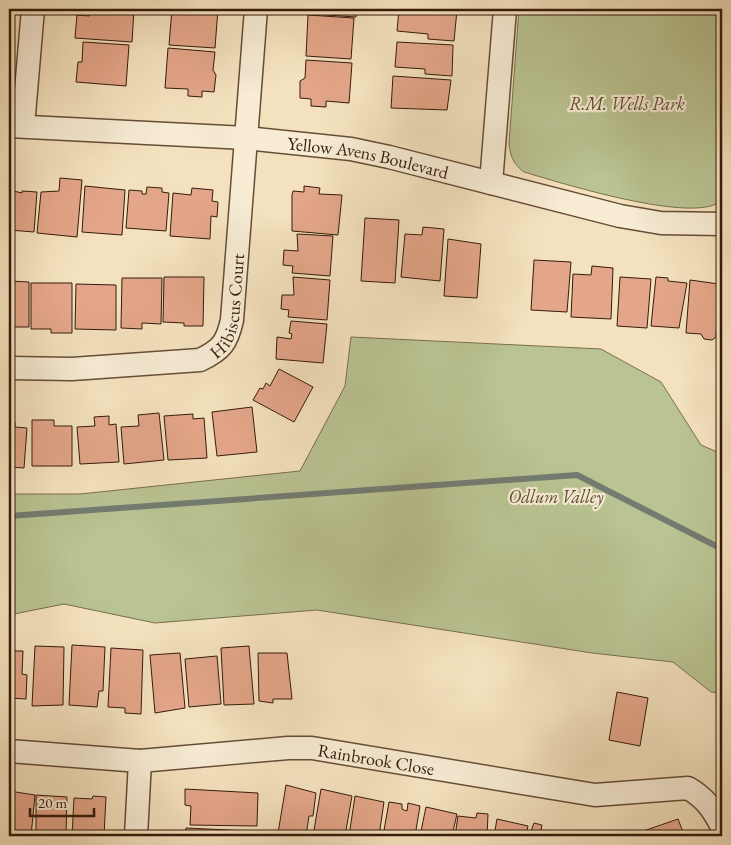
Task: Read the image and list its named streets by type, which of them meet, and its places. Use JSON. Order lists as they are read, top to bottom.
{
  "streets": {
    "street": ["Yellow Avens Boulevard", "Hibiscus Court", "Rainbrook Close"]
  },
  "crossings": [
    ["Yellow Avens Boulevard", "Hibiscus Court"]
  ],
  "parks": ["R.M. Wells Park", "Odlum Valley"],
  "scale_bar": "20 m"
}
